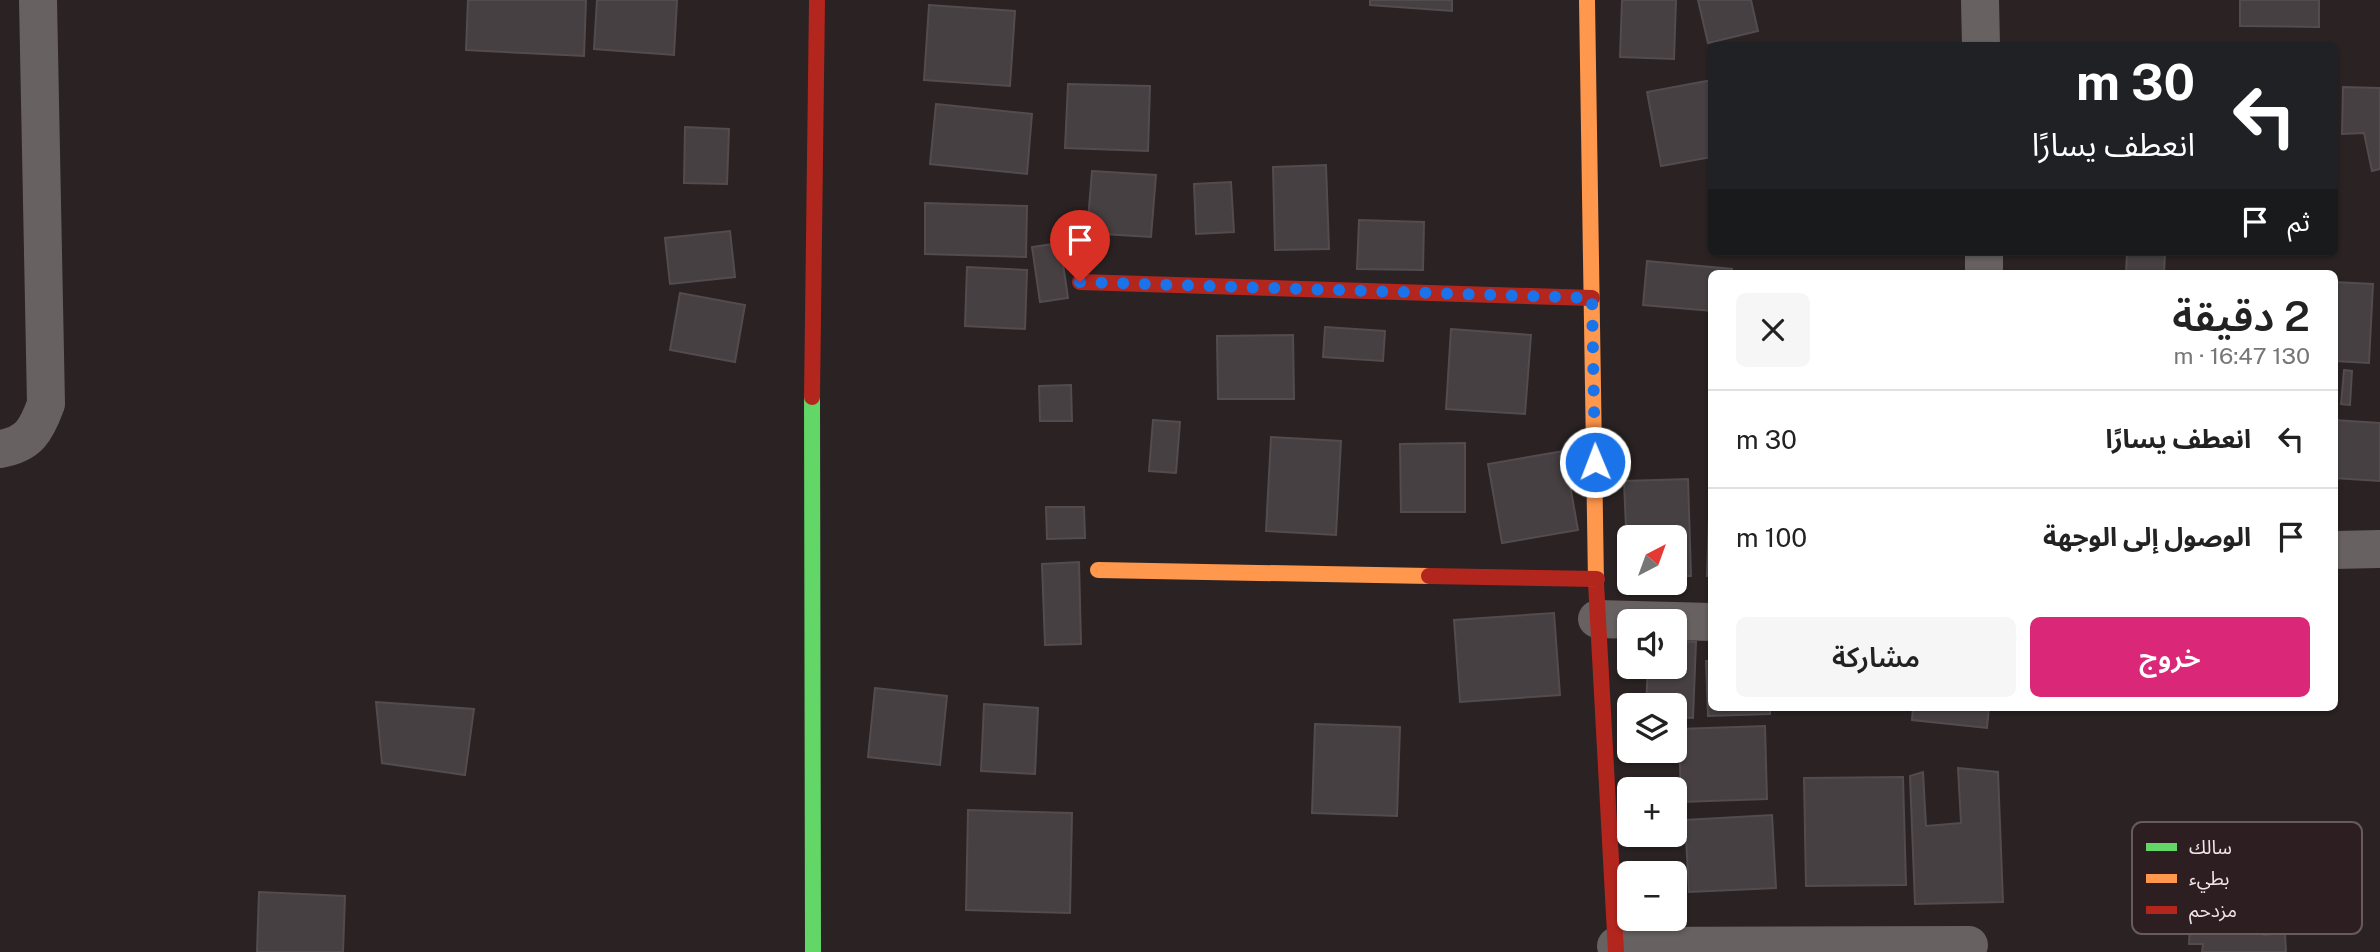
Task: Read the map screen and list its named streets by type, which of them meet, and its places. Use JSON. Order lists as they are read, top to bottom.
{
  "legend": ["سالك", "بطيء", "مزدحم"],
  "north": "top right",
  "page": {
    "turn": ["30 m", "انعطف يسارًا"],
    "then": "ثم",
    "heading": ["2 دقيقة", "130 m · 16:47"],
    "list": [
      {
        "name": "انعطف يسارًا",
        "value": "30 m"
      },
      {
        "name": "الوصول إلى الوجهة",
        "value": "100 m"
      }
    ],
    "map_buttons": ["+", "−"],
    "buttons": ["خروج", "مشاركة"]
  }
}
